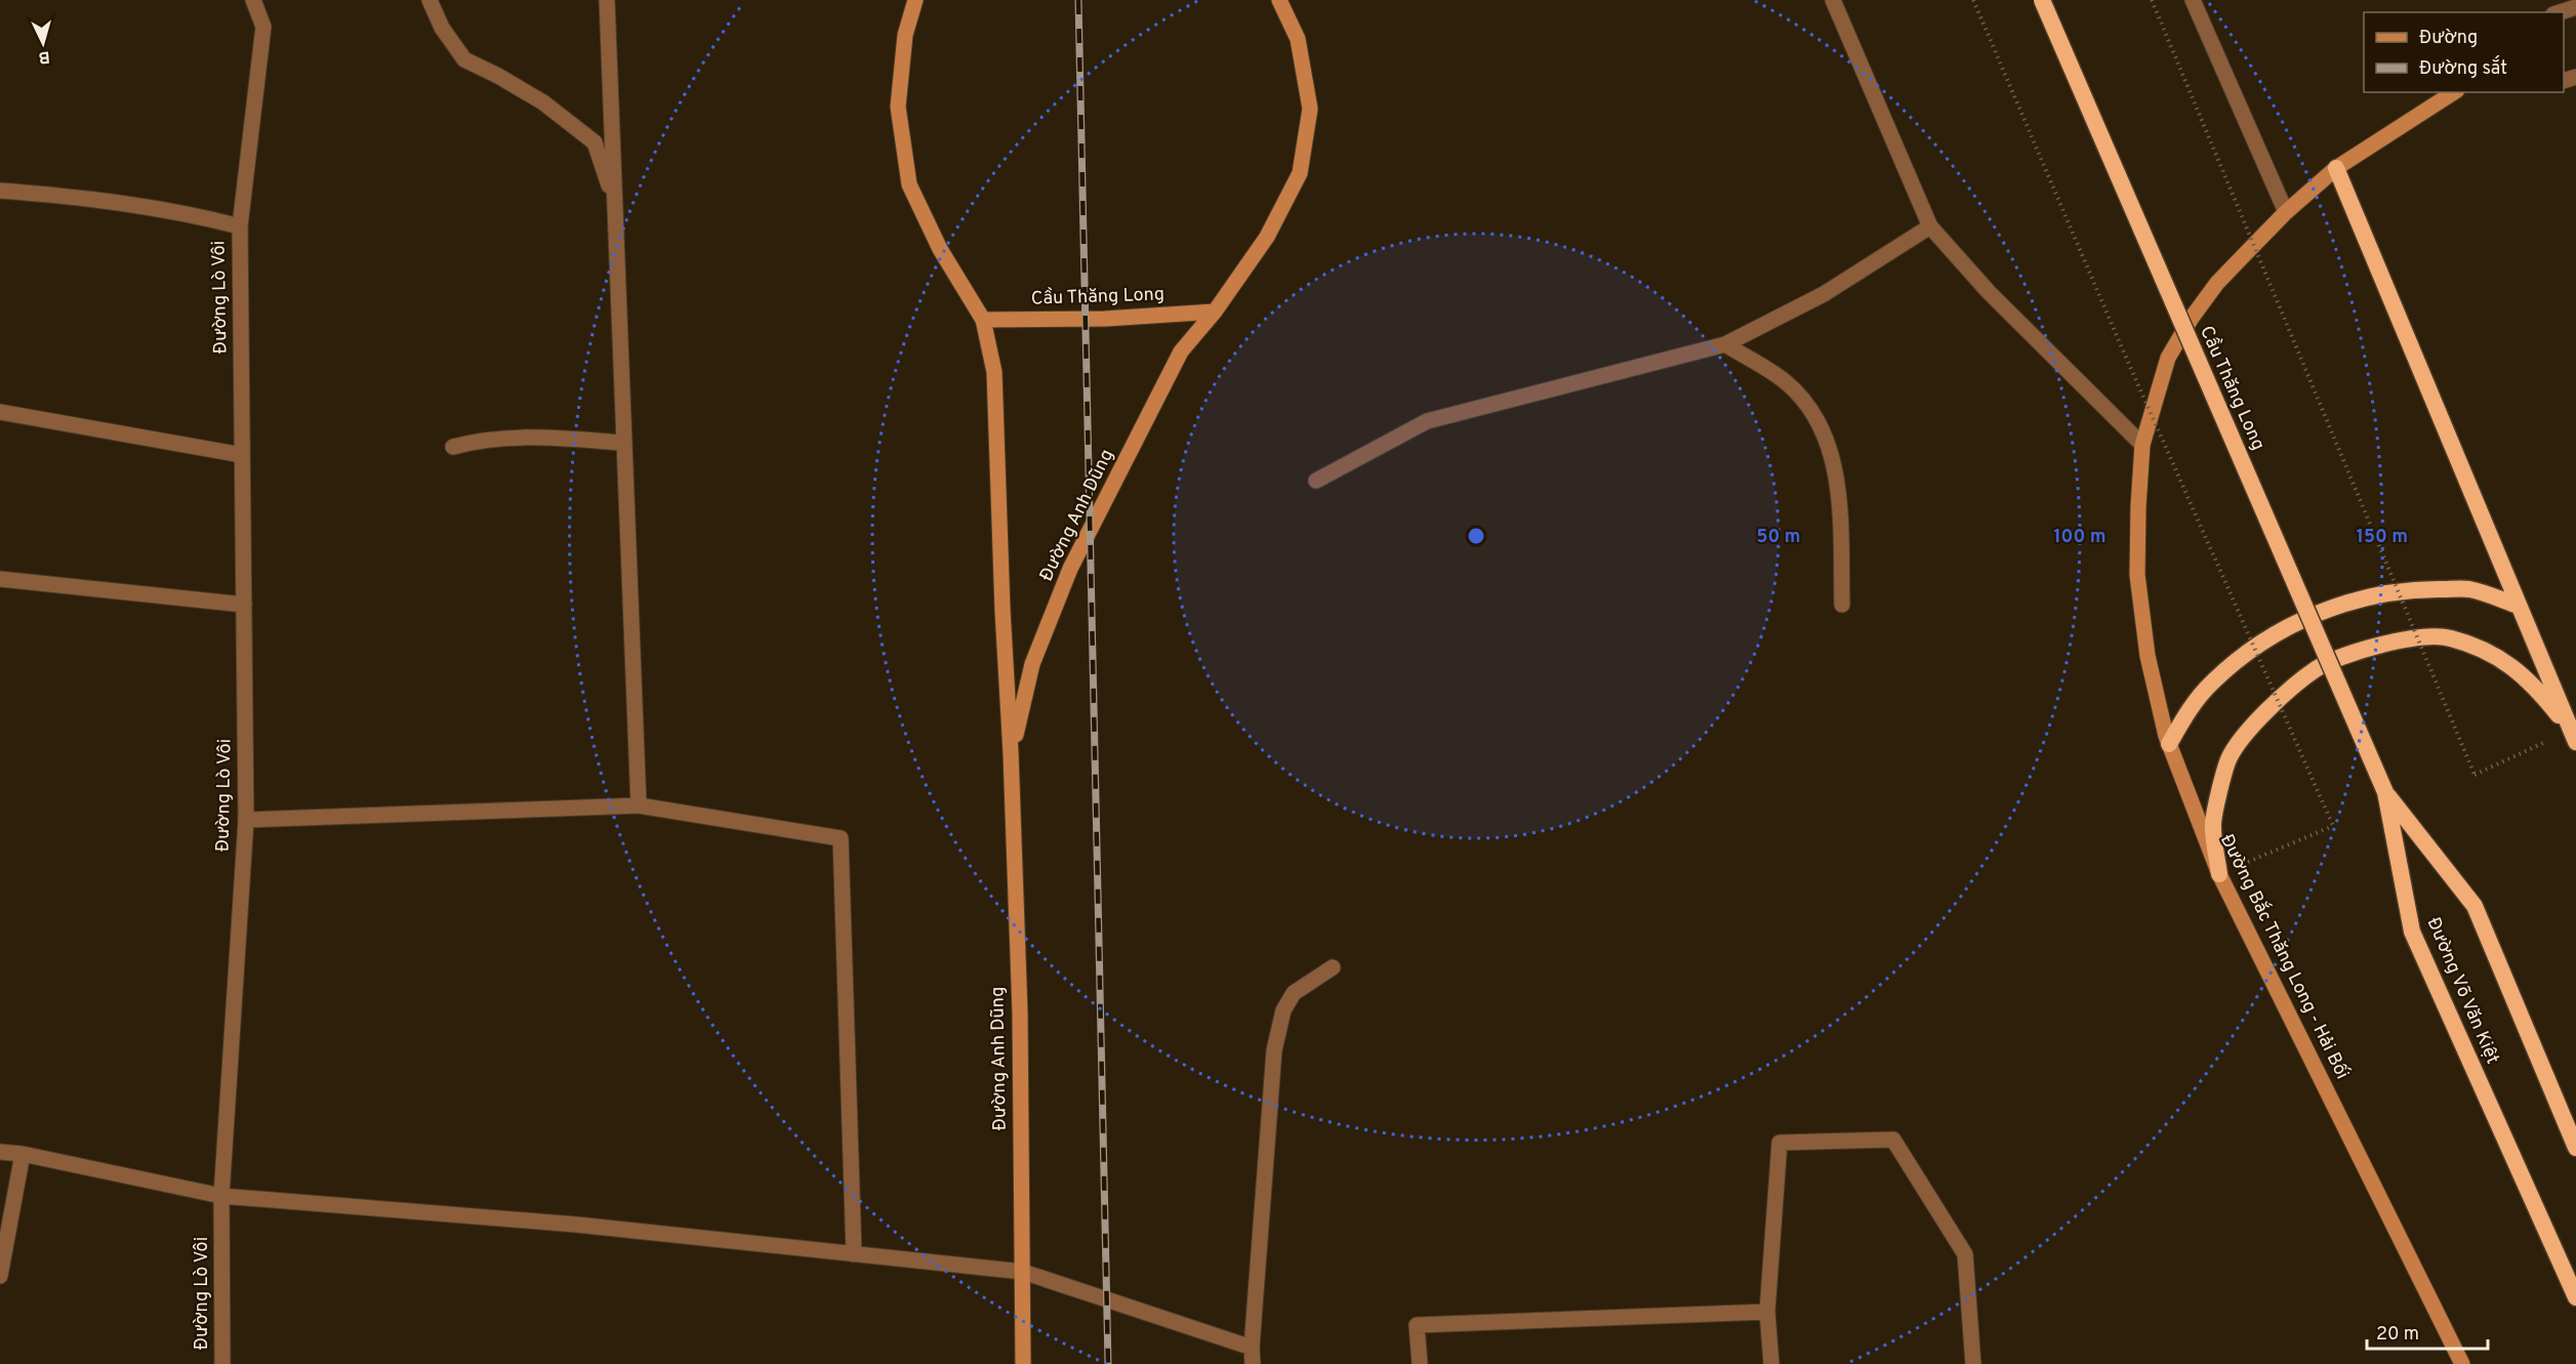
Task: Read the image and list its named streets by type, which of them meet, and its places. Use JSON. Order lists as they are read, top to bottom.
{
  "streets": {
    "highway": ["Cầu Thăng Long", "Đường Võ Văn Kiệt"],
    "main road": ["Đường Anh Dũng", "Đường Bắc Thăng Long - Hải Bối"],
    "street": ["Đường Lò Vôi"]
  },
  "crossings": [
    ["Cầu Thăng Long", "Đường Anh Dũng"],
    ["Cầu Thăng Long", "Đường Võ Văn Kiệt"]
  ],
  "legend": ["Đường", "Đường sắt"],
  "scale_bar": "20 m",
  "north": "bottom",
  "rings": ["50 m", "100 m", "150 m"]
}
